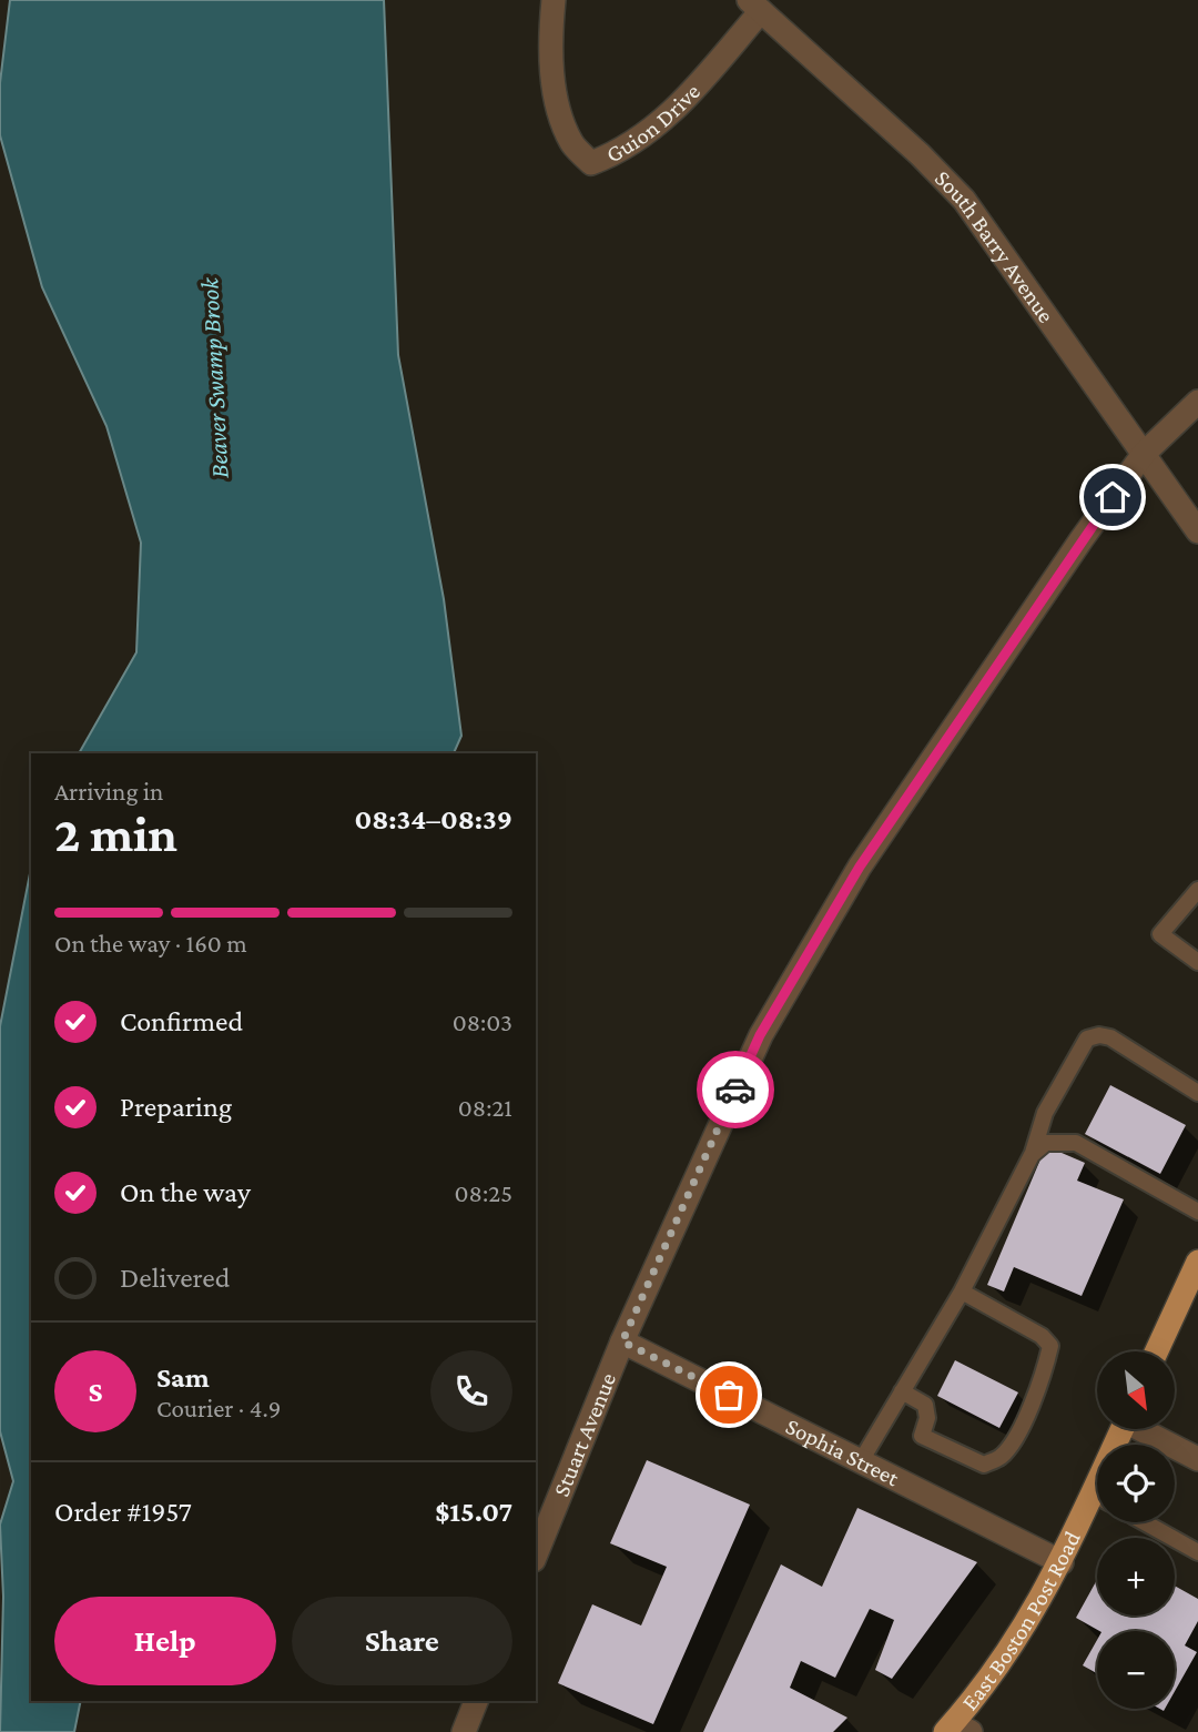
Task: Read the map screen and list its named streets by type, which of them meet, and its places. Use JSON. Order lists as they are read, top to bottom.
{
  "streets": {
    "main road": ["East Boston Post Road"],
    "street": [
      "Guion Drive",
      "South Barry Avenue",
      "Stuart Avenue",
      "Sophia Street"
    ]
  },
  "crossings": [
    ["Guion Drive", "South Barry Avenue"],
    ["South Barry Avenue", "Stuart Avenue"],
    ["Stuart Avenue", "Sophia Street"],
    ["Sophia Street", "East Boston Post Road"]
  ],
  "water": ["Beaver Swamp Brook"],
  "north": "bottom right",
  "page": {
    "heading": ["2 min", "Arriving in", "08:34–08:39"],
    "panel": [
      "Sam",
      "Courier · 4.9",
      "Order #1957",
      "$15.07"
    ],
    "bar": "On the way · 160 m",
    "list": [
      ["Confirmed", "08:03"],
      ["Preparing", "08:21"],
      ["On the way", "08:25"],
      "Delivered"
    ],
    "round": "S",
    "map_buttons": ["+", "−"],
    "buttons": ["Help", "Share"]
  }
}
